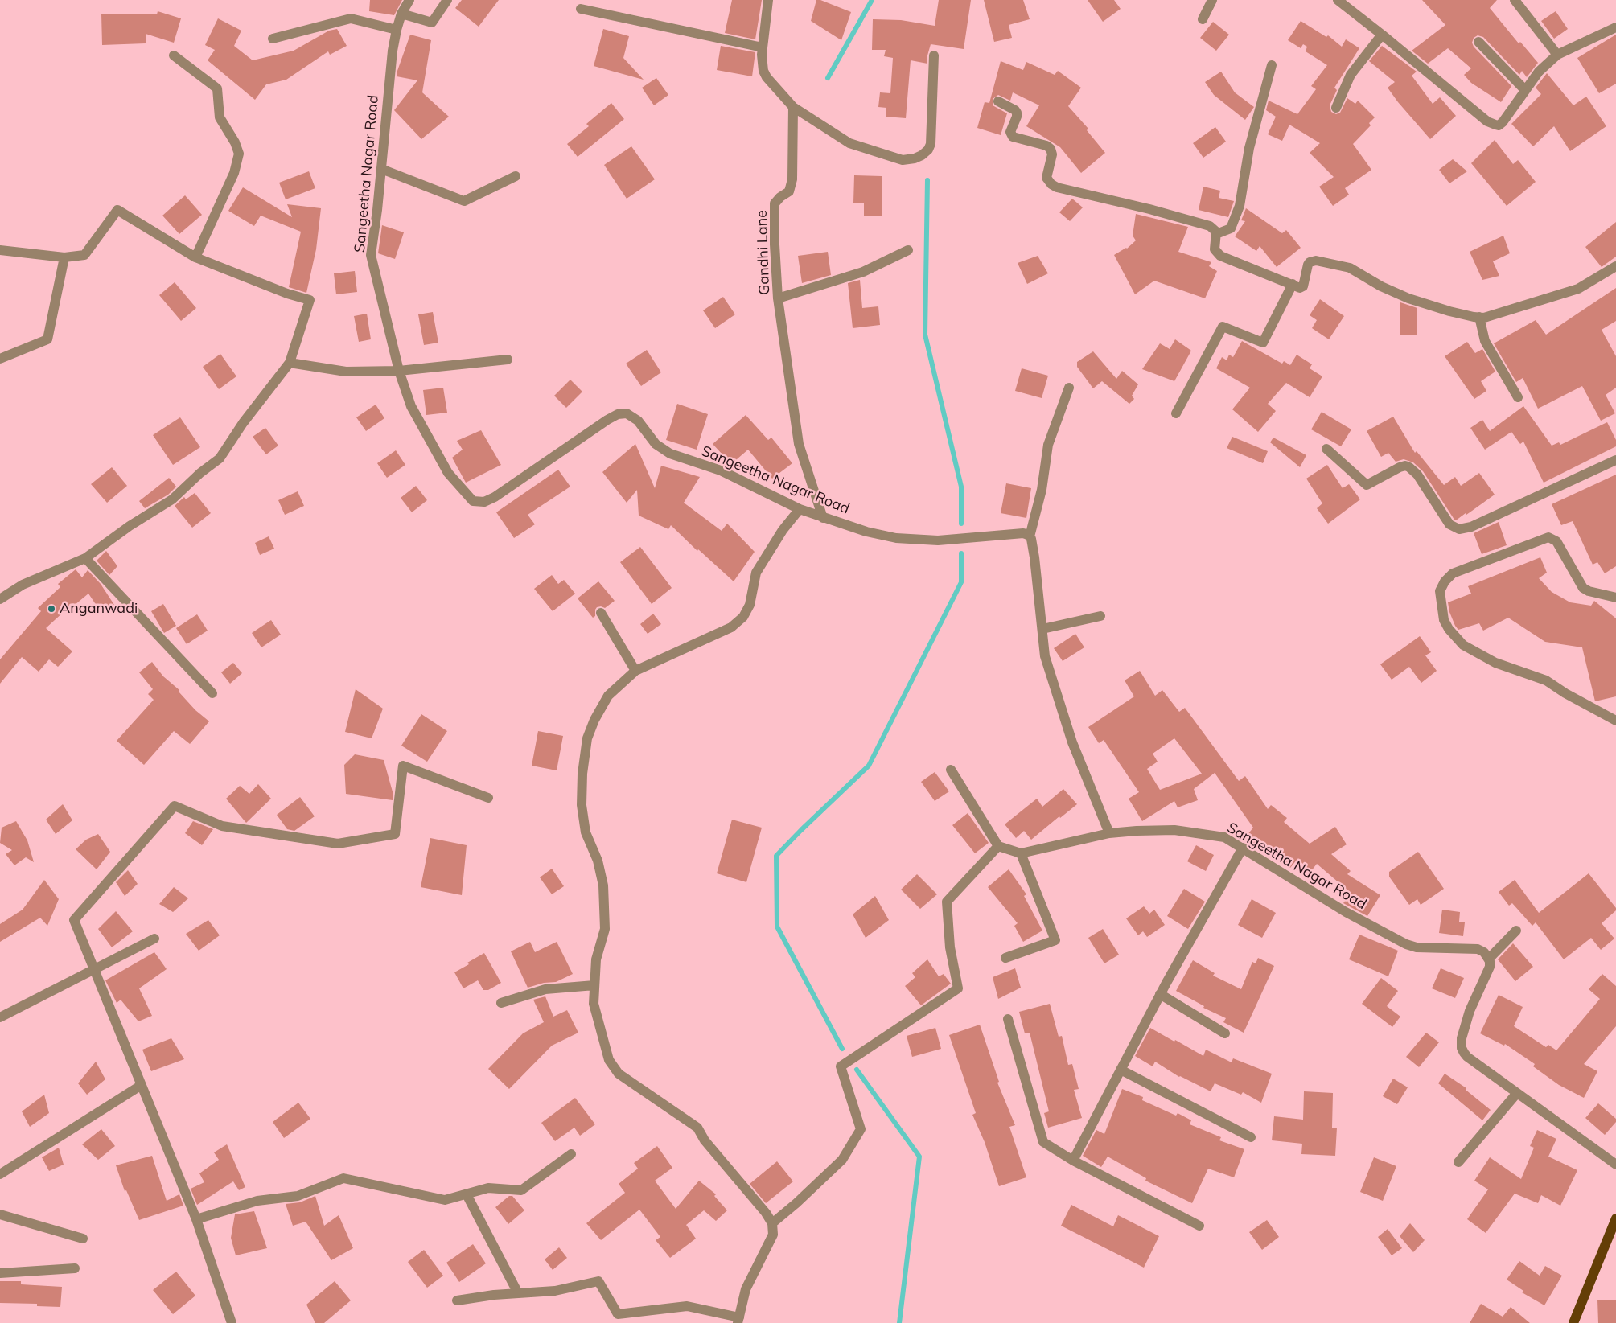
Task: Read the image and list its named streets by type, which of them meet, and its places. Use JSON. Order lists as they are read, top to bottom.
{
  "streets": {
    "street": ["Sangeetha Nagar Road", "Gandhi Lane"]
  },
  "crossings": [
    ["Sangeetha Nagar Road", "Gandhi Lane"]
  ],
  "places": ["Anganwadi"]
}
